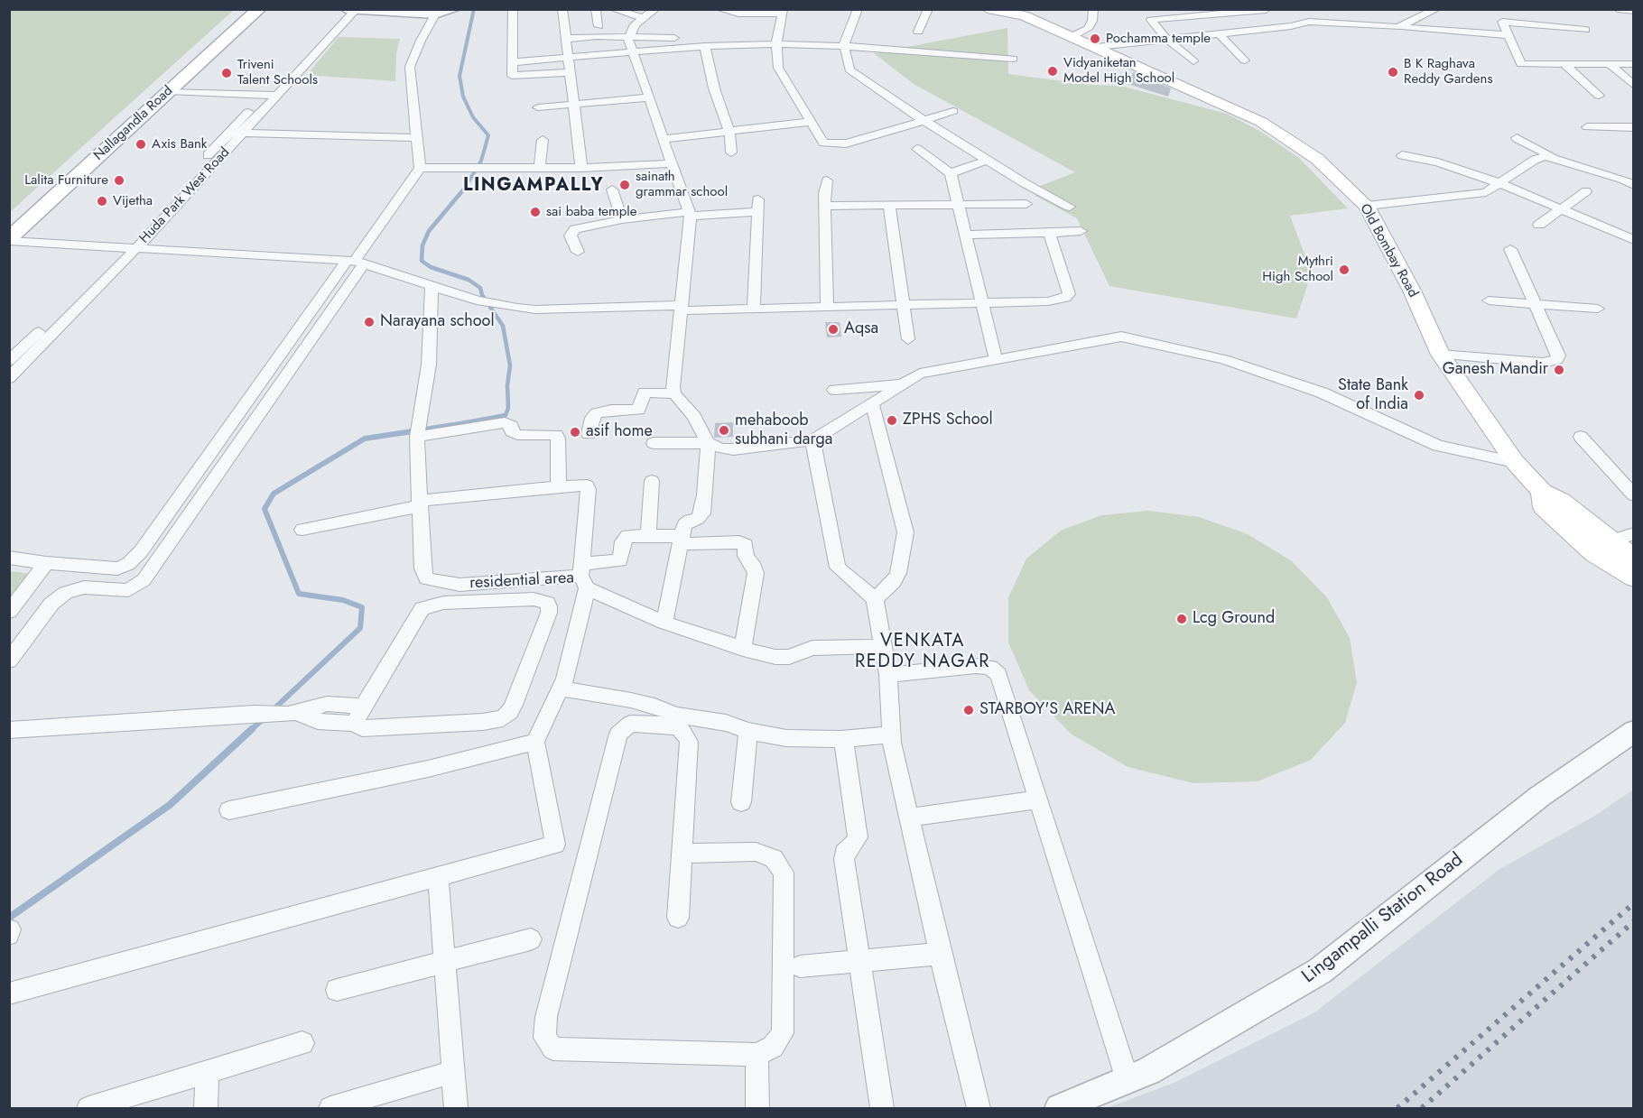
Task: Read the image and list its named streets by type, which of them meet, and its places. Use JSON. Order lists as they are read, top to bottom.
{
  "streets": {
    "main road": ["Nallagandla Road", "Old Bombay Road"],
    "street": ["Huda Park West Road", "residential area", "Lingampalli Station Road"]
  },
  "districts": ["LINGAMPALLY", "VENKATA REDDY NAGAR"],
  "places": [
    "Pochamma temple",
    "Vidyaniketan Model High School",
    "B K Raghava Reddy Gardens",
    "Triveni Talent Schools",
    "Axis Bank",
    "Lalita Furniture",
    "sainath grammar school",
    "Vijetha",
    "sai baba temple",
    "Mythri High School",
    "Narayana school",
    "Aqsa",
    "Ganesh Mandir",
    "State Bank of India",
    "ZPHS School",
    "mehaboob subhani darga",
    "asif home",
    "Lcg Ground",
    "STARBOY'S ARENA"
  ]
}
